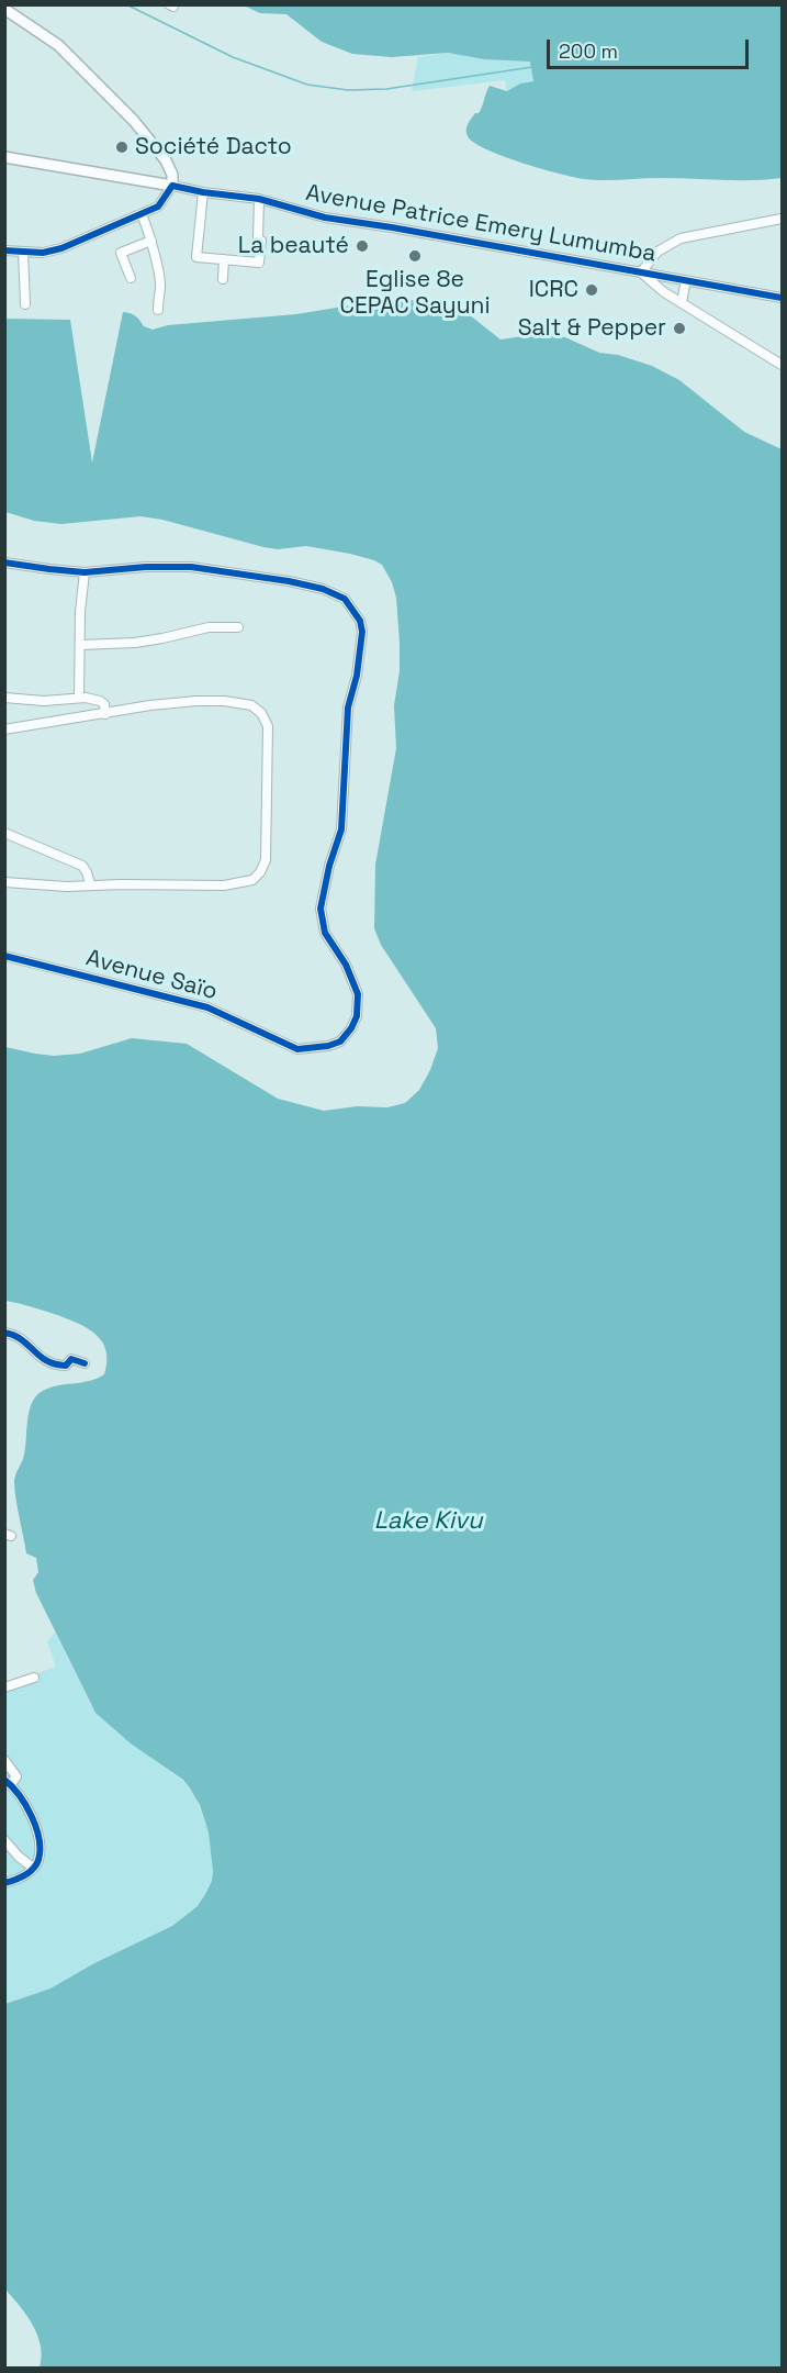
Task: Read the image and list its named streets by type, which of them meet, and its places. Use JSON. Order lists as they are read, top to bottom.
{
  "streets": {
    "main road": ["Avenue Patrice Emery Lumumba"],
    "street": ["Avenue Saïo"]
  },
  "water": ["Lake Kivu"],
  "places": [
    "Société Dacto",
    "La beauté",
    "Eglise 8e CEPAC Sayuni",
    "ICRC",
    "Salt & Pepper"
  ],
  "scale_bar": "200 m"
}
